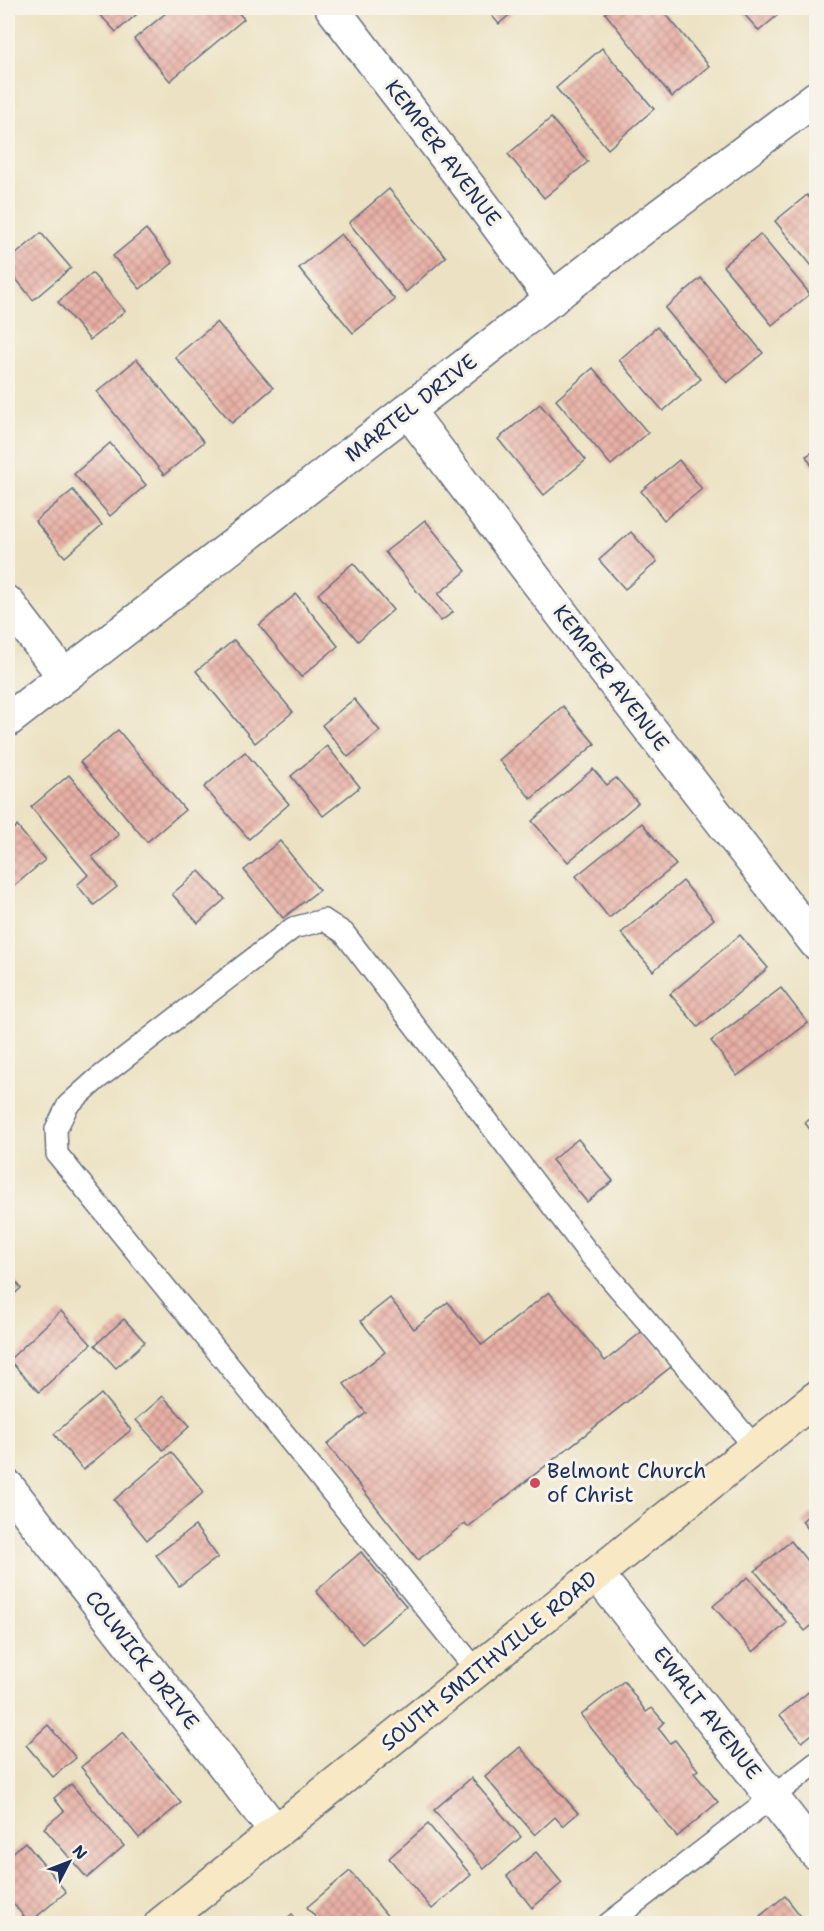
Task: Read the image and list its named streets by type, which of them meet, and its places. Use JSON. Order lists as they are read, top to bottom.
{
  "streets": {
    "main road": ["SOUTH SMITHVILLE ROAD"],
    "street": [
      "KEMPER AVENUE",
      "MARTEL DRIVE",
      "COLWICK DRIVE",
      "EWALT AVENUE"
    ]
  },
  "crossings": [
    ["KEMPER AVENUE", "MARTEL DRIVE"],
    ["COLWICK DRIVE", "SOUTH SMITHVILLE ROAD"],
    ["SOUTH SMITHVILLE ROAD", "EWALT AVENUE"]
  ],
  "places": ["Belmont Church of Christ"],
  "north": "top right"
}
